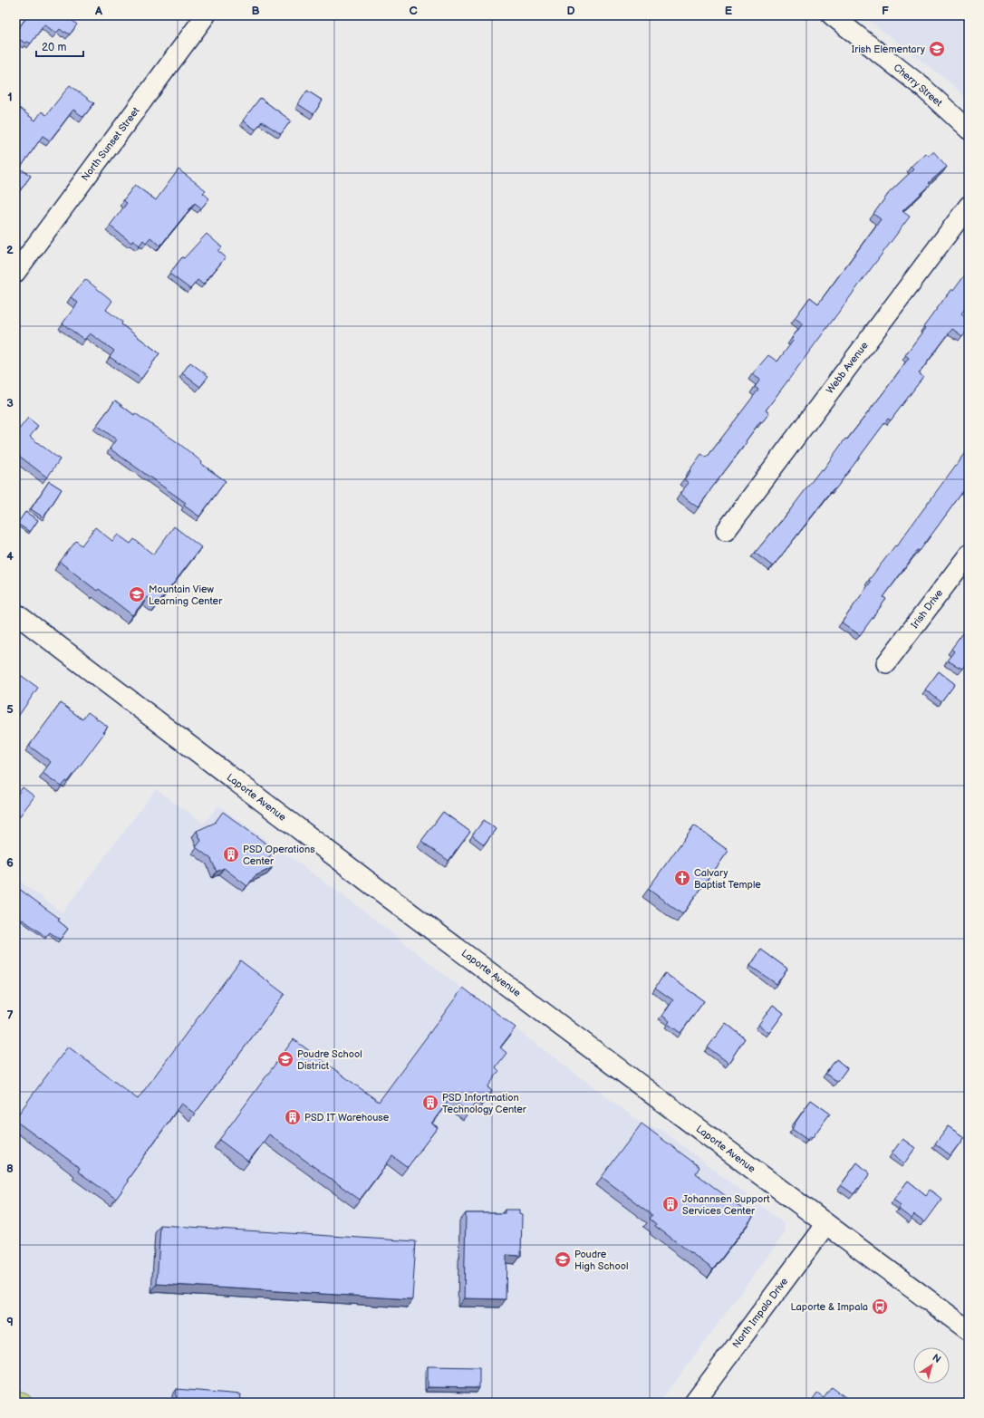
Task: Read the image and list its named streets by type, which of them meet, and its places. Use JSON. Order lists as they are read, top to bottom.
{
  "streets": {
    "street": [
      "Cherry Street",
      "North Sunset Street",
      "Webb Avenue",
      "Irish Drive",
      "Laporte Avenue",
      "North Impala Drive"
    ]
  },
  "crossings": [
    ["Laporte Avenue", "North Impala Drive"]
  ],
  "places": {
    "school or university": [
      "Irish Elementary",
      "Mountain View Learning Center",
      "Poudre School District",
      "Poudre High School"
    ],
    "building": [
      "PSD Operations Center",
      "PSD Infortmation Technology Center",
      "PSD IT Warehouse",
      "Johannsen Support Services Center"
    ],
    "church": ["Calvary Baptist Temple"],
    "bus stop": ["Laporte & Impala"]
  },
  "scale_bar": "20 m",
  "north": "top right",
  "grid": {
    "columns": [
      "A",
      "B",
      "C",
      "D",
      "E",
      "F"
    ],
    "rows": [
      "1",
      "2",
      "3",
      "4",
      "5",
      "6",
      "7",
      "8",
      "9"
    ]
  }
}
